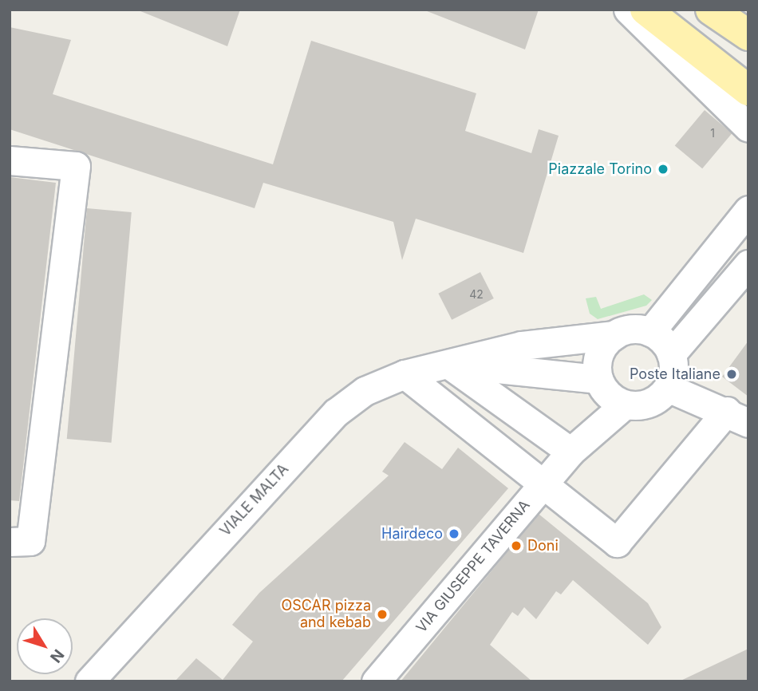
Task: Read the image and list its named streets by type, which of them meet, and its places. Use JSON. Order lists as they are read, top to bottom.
{
  "streets": {
    "street": ["VIALE MALTA", "VIA GIUSEPPE TAVERNA"]
  },
  "crossings": [
    ["VIALE MALTA", "VIA GIUSEPPE TAVERNA"]
  ],
  "places": [
    "Piazzale Torino",
    "Poste Italiane",
    "Hairdeco",
    "Doni",
    "OSCAR pizza and kebab"
  ],
  "house_numbers": ["1", "42"],
  "north": "bottom right"
}
